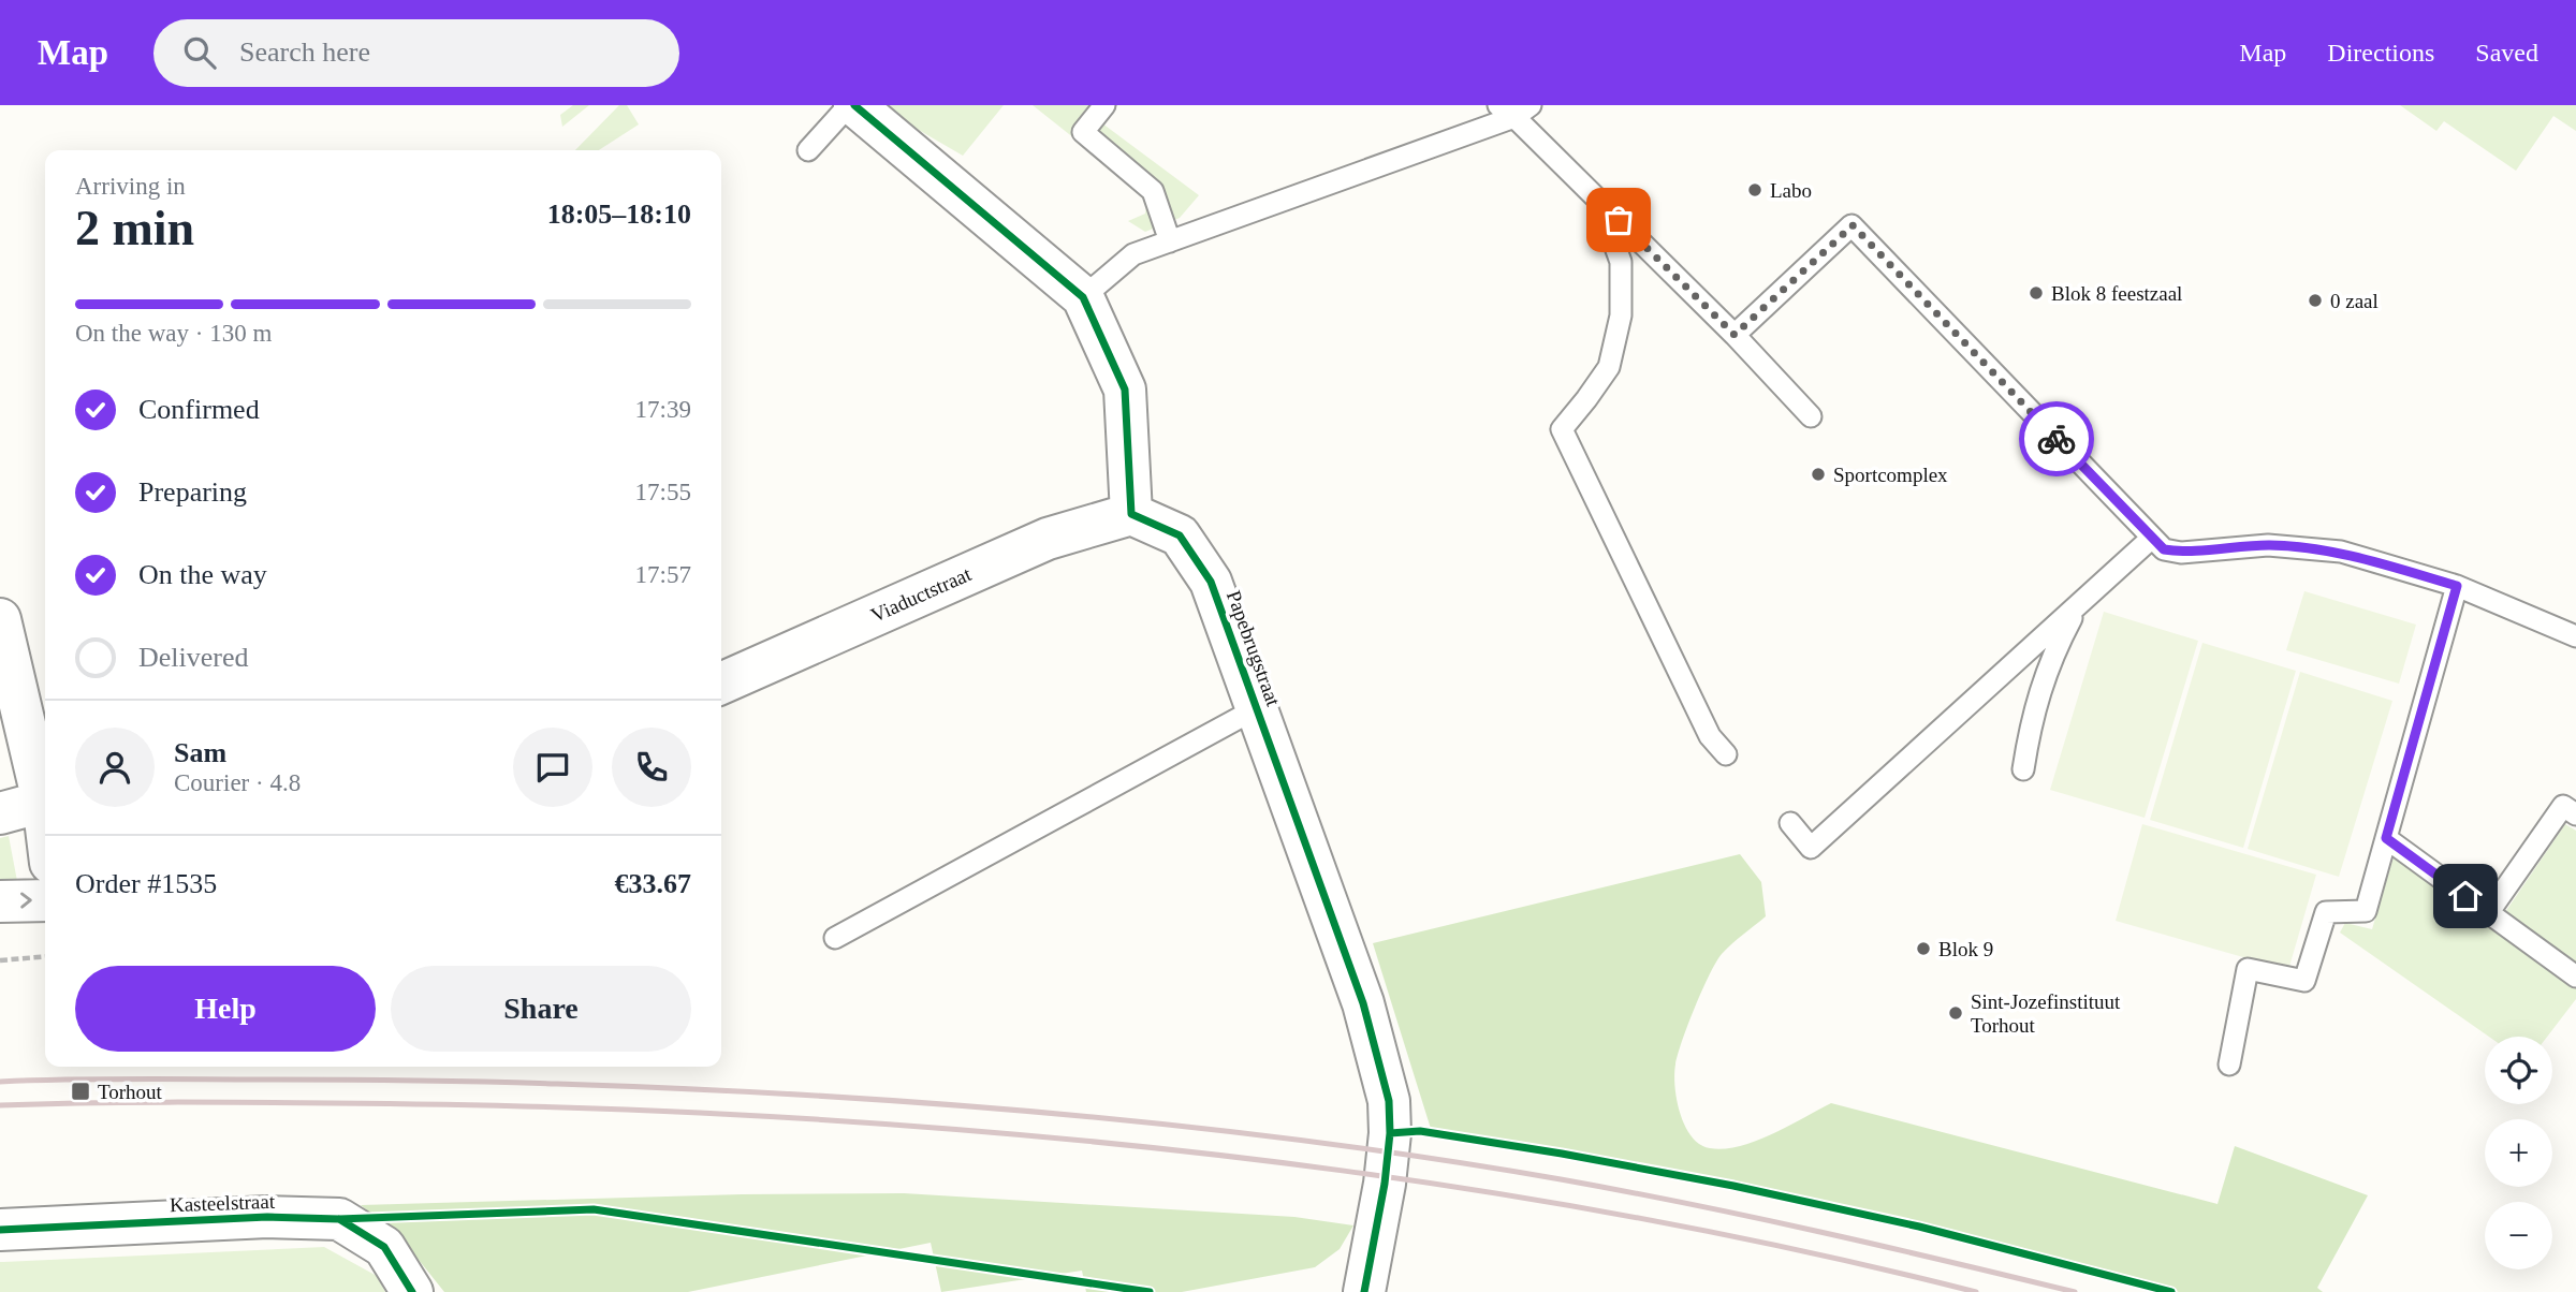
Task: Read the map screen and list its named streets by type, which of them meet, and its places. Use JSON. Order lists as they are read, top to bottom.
{
  "streets": {
    "street": ["Viaductstraat", "Papebrugstraat", "Kasteelstraat"]
  },
  "crossings": [
    ["Viaductstraat", "Papebrugstraat"]
  ],
  "places": {
    "other": [
      "Labo",
      "Blok 8 feestzaal",
      "0 zaal",
      "Sportcomplex",
      "Blok 9",
      "Sint-Jozefinstituut Torhout"
    ],
    "transit": ["Torhout"]
  },
  "page": {
    "header": "Map",
    "search": "Search here",
    "nav": ["Map", "Directions", "Saved"],
    "heading": ["2 min", "Arriving in", "18:05–18:10"],
    "panel": [
      "Sam",
      "Courier · 4.8",
      "Order #1535",
      "€33.67"
    ],
    "bar": "On the way · 130 m",
    "list": [
      ["Confirmed", "17:39"],
      ["Preparing", "17:55"],
      ["On the way", "17:57"],
      "Delivered"
    ],
    "buttons": ["Help", "Share"],
    "map_buttons": ["+", "−"]
  }
}
